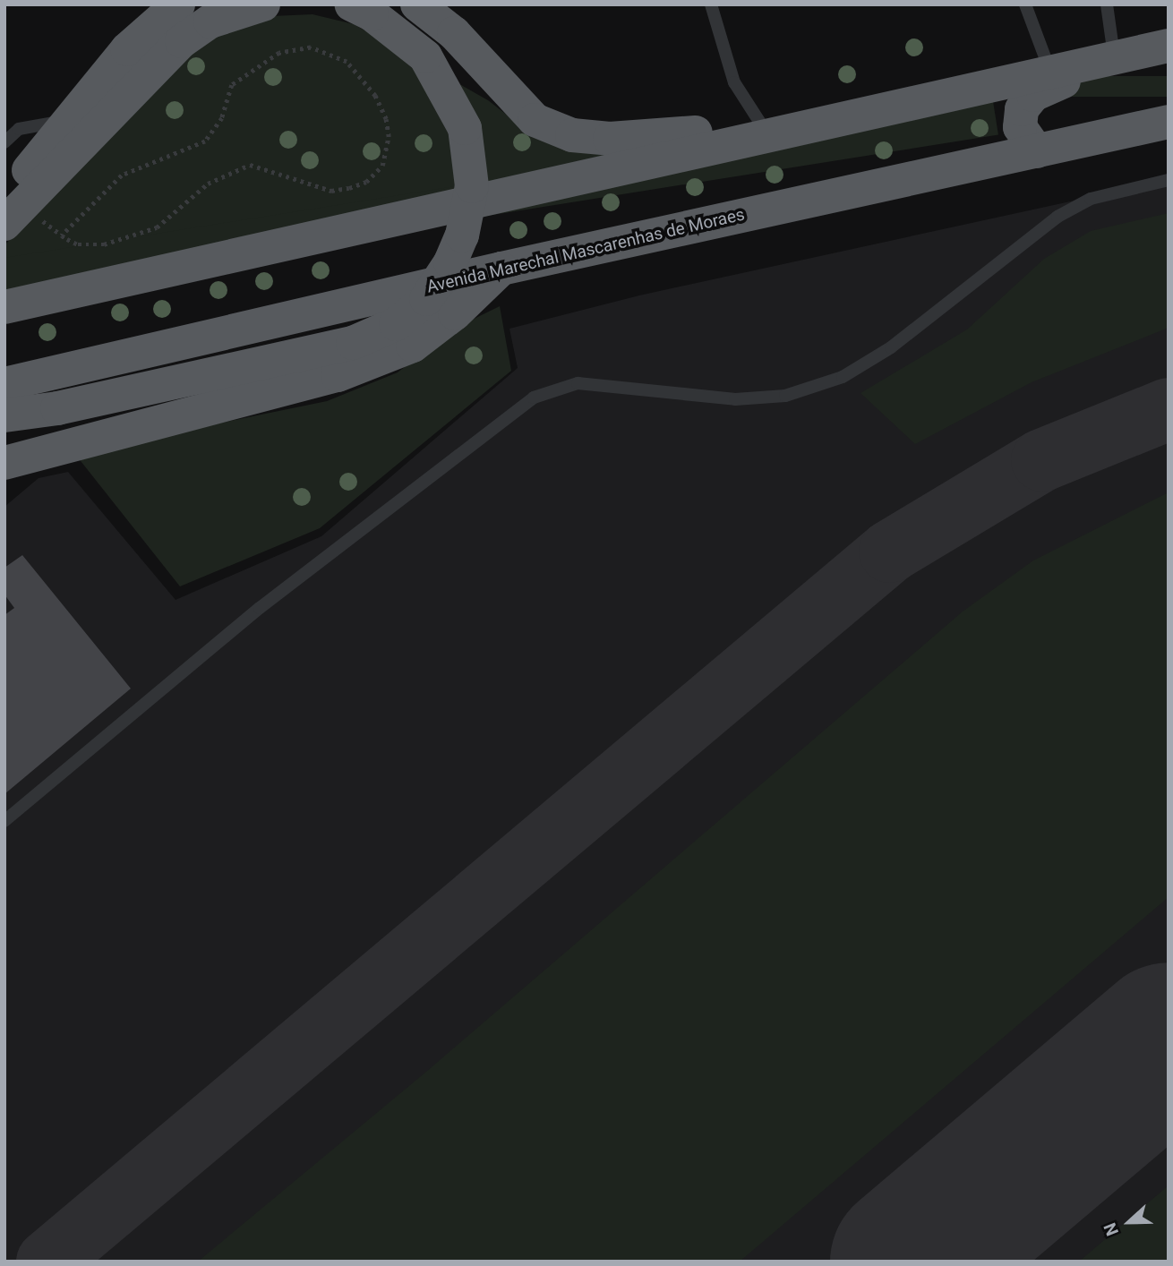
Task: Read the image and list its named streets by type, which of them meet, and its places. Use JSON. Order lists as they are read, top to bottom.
{
  "streets": {
    "highway": ["Avenida Marechal Mascarenhas de Moraes"]
  },
  "north": "left"
}
